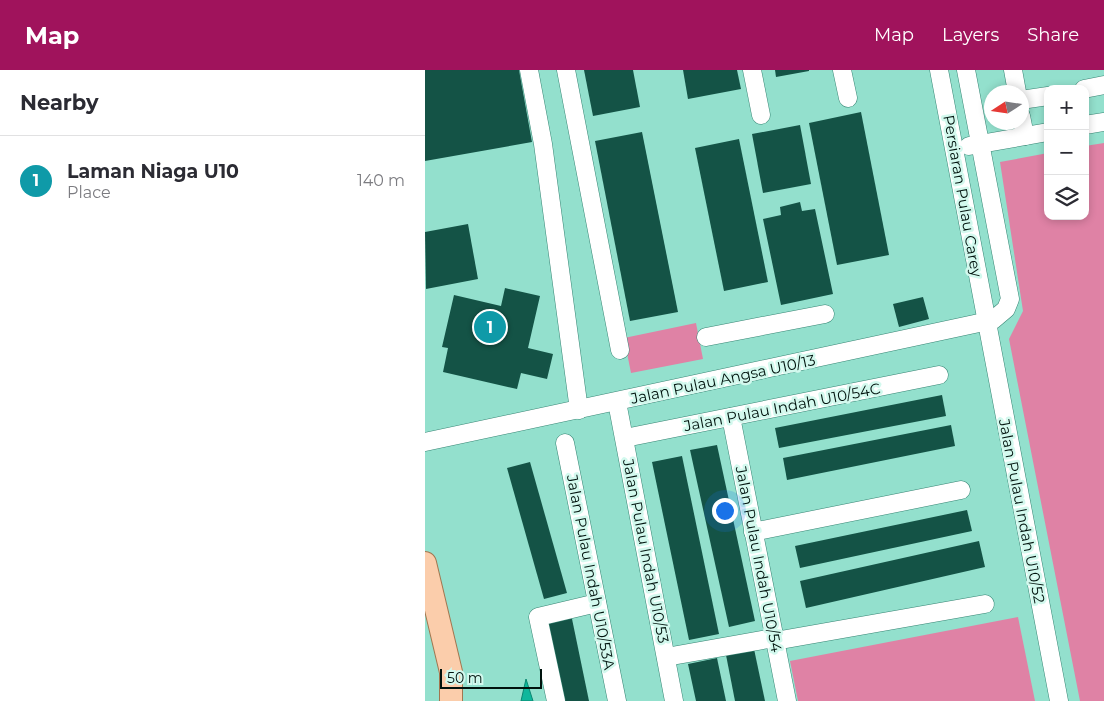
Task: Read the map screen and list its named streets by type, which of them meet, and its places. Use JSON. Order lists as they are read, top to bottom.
{
  "streets": {
    "street": [
      "Persiaran Pulau Carey",
      "Jalan Pulau Angsa U10/13",
      "Jalan Pulau Indah U10/54C",
      "Jalan Pulau Indah U10/52",
      "Jalan Pulau Indah U10/53",
      "Jalan Pulau Indah U10/54",
      "Jalan Pulau Indah U10/53A"
    ]
  },
  "crossings": [
    ["Persiaran Pulau Carey", "Jalan Pulau Angsa U10/13"],
    ["Persiaran Pulau Carey", "Jalan Pulau Indah U10/52"],
    ["Jalan Pulau Angsa U10/13", "Jalan Pulau Indah U10/52"],
    ["Jalan Pulau Angsa U10/13", "Jalan Pulau Indah U10/53"],
    ["Jalan Pulau Indah U10/54C", "Jalan Pulau Indah U10/53"],
    ["Jalan Pulau Indah U10/54C", "Jalan Pulau Indah U10/54"]
  ],
  "scale_bar": "50 m",
  "north": "left",
  "page": {
    "header": "Map",
    "nav": ["Map", "Layers", "Share"],
    "heading": "Nearby",
    "map_buttons": ["+", "−"],
    "list": [
      {
        "mark": "1",
        "name": "Laman Niaga U10",
        "note": "Place",
        "value": "140 m"
      }
    ],
    "pins": "1",
    "scale": "50 m"
  }
}
